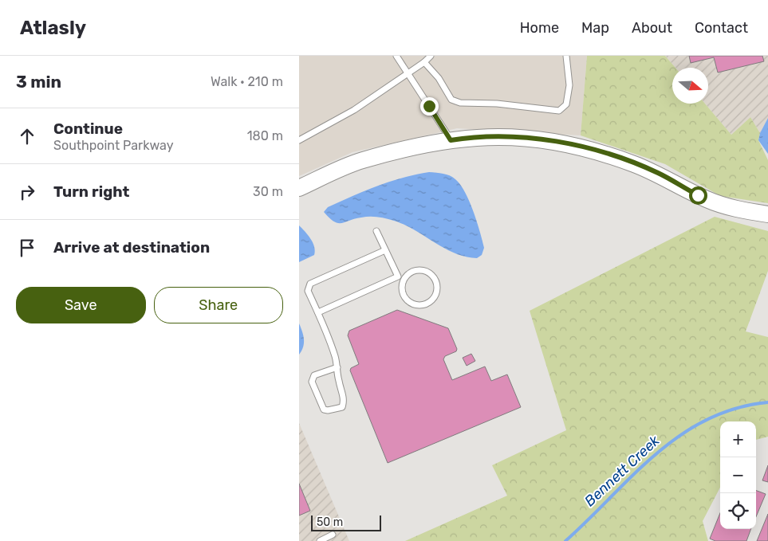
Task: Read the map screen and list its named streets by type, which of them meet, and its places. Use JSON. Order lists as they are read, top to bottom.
{
  "water": ["Bennett Creek"],
  "scale_bar": "50 m",
  "north": "right",
  "page": {
    "header": "Atlasly",
    "nav": [
      "Home",
      "Map",
      "About",
      "Contact"
    ],
    "heading": ["3 min", "Walk · 210 m"],
    "list": [
      ["Continue", "Southpoint Parkway", "180 m"],
      ["Turn right", "30 m"],
      "Arrive at destination"
    ],
    "buttons": ["Save", "Share"],
    "map_buttons": ["+", "−"],
    "scale": "50 m"
  }
}
